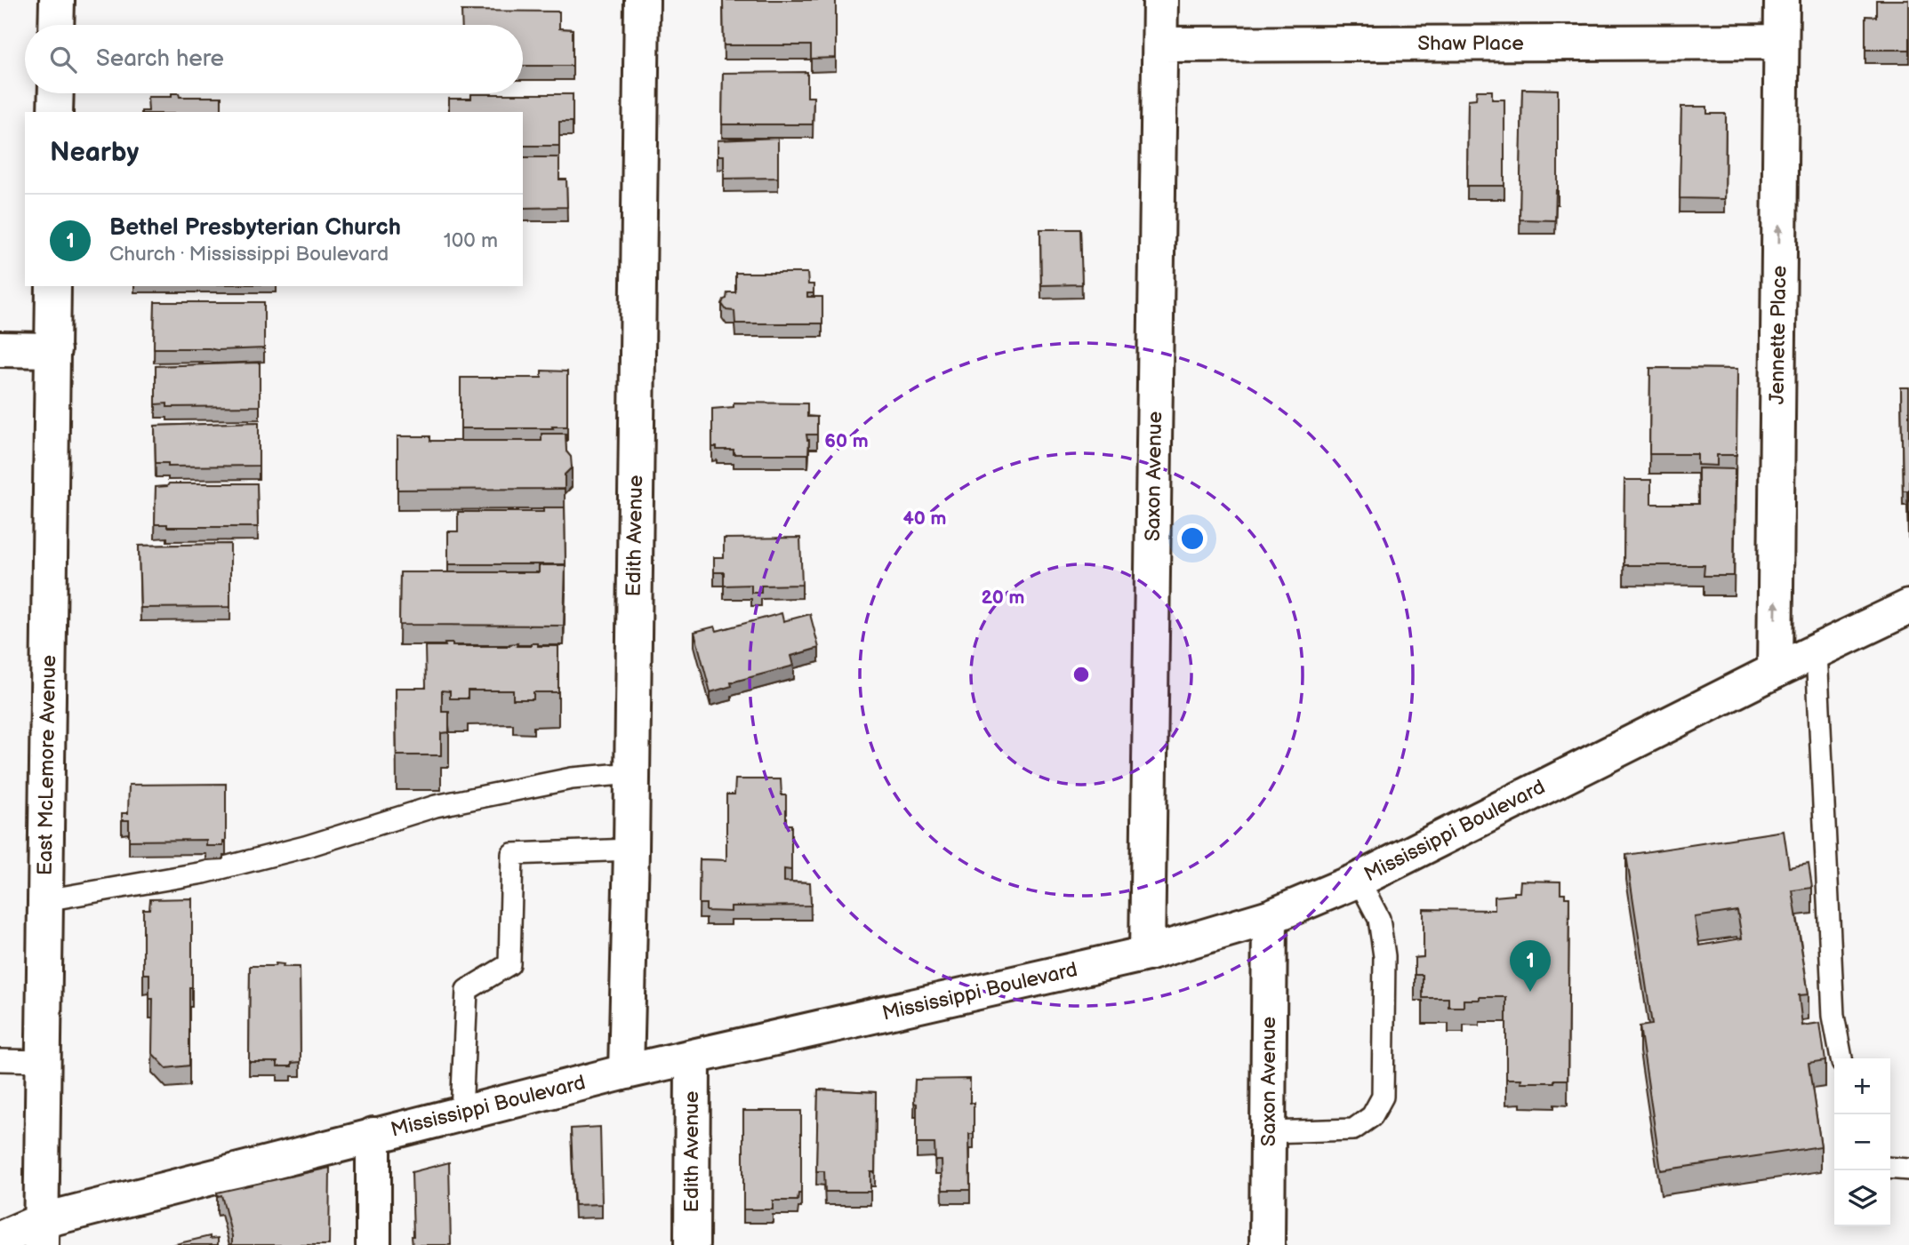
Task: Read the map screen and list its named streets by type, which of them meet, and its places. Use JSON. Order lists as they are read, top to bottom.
{
  "streets": {
    "street": [
      "Shaw Place",
      "Jennette Place",
      "Saxon Avenue",
      "Edith Avenue",
      "East McLemore Avenue",
      "Mississippi Boulevard"
    ]
  },
  "crossings": [
    ["Shaw Place", "Jennette Place"],
    ["Shaw Place", "Saxon Avenue"],
    ["Jennette Place", "Mississippi Boulevard"],
    ["Saxon Avenue", "Mississippi Boulevard"],
    ["Edith Avenue", "Mississippi Boulevard"],
    ["East McLemore Avenue", "Mississippi Boulevard"]
  ],
  "one_way": ["Jennette Place"],
  "page": {
    "search": "Search here",
    "heading": "Nearby",
    "list": [
      {
        "mark": "1",
        "name": "Bethel Presbyterian Church",
        "note": "Church · Mississippi Boulevard",
        "value": "100 m"
      }
    ],
    "pins": "1",
    "map_buttons": ["+", "−"]
  },
  "rings": ["60 m", "40 m", "20 m"]
}
